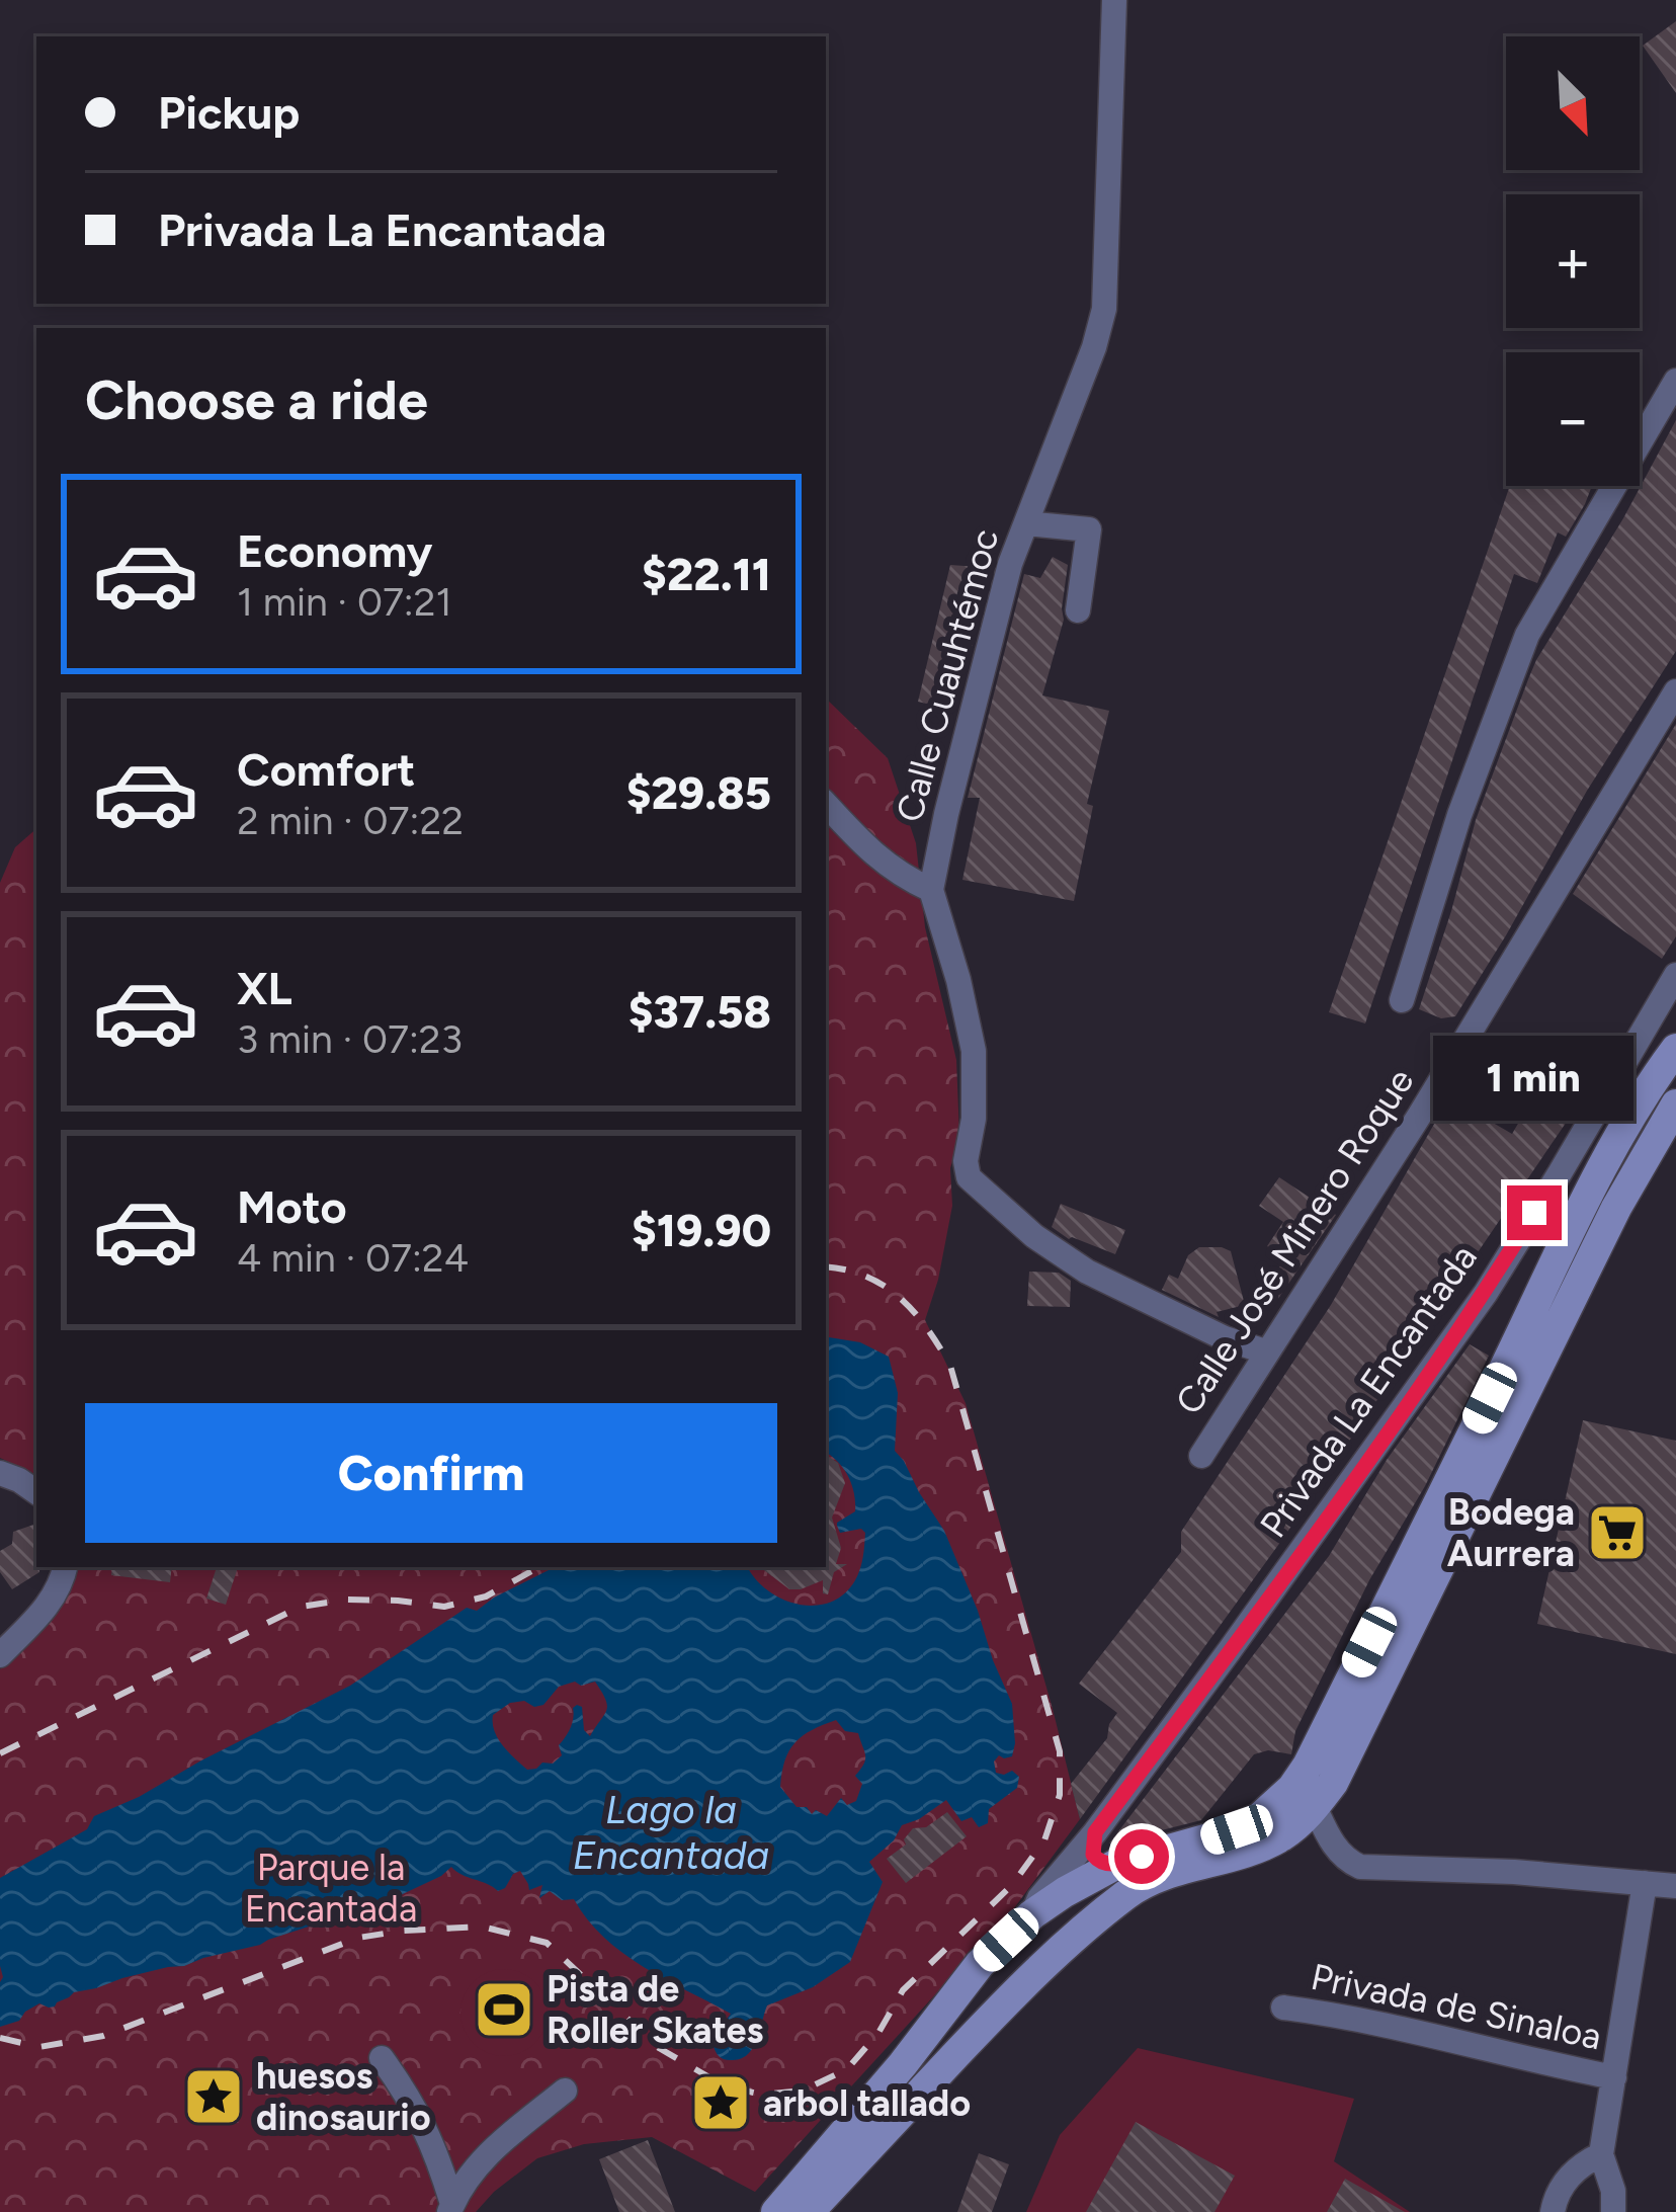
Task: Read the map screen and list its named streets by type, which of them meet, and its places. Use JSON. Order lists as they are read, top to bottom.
{
  "streets": {
    "street": [
      "Calle Cuauhtémoc",
      "Calle José Minero Roque",
      "Privada La Encantada",
      "Privada de Sinaloa"
    ]
  },
  "water": ["Lago la Encantada"],
  "parks": ["Parque la Encantada"],
  "places": {
    "supermarket": ["Bodega Aurrera"],
    "sports": ["Pista de Roller Skates"],
    "place": ["huesos dinosaurio", "arbol tallado"]
  },
  "north": "bottom right",
  "page": {
    "map_buttons": ["+", "−"],
    "banner": ["Pickup", "Privada La Encantada"],
    "heading": "Choose a ride",
    "list": [
      {
        "name": "Economy",
        "note": "1 min · 07:21",
        "value": "$22.11"
      },
      {
        "name": "Comfort",
        "note": "2 min · 07:22",
        "value": "$29.85"
      },
      {
        "name": "XL",
        "note": "3 min · 07:23",
        "value": "$37.58"
      },
      {
        "name": "Moto",
        "note": "4 min · 07:24",
        "value": "$19.90"
      }
    ],
    "bubble": "1 min",
    "buttons": "Confirm"
  }
}
